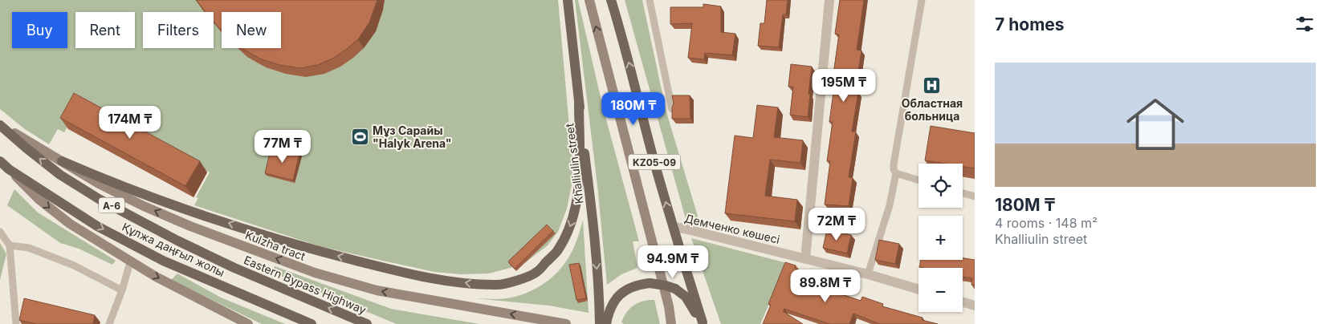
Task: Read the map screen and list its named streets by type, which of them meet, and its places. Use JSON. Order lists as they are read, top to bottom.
{
  "streets": {
    "main road": [
      "KZ05-09",
      "Khalliulin street",
      "A-6",
      "Kulzha tract",
      "Құлжа даңғыл жолы",
      "Eastern Bypass Highway"
    ],
    "street": ["Демченко көшесі"]
  },
  "crossings": [
    ["KZ05-09", "Демченко көшесі"],
    ["A-6", "Құлжа даңғыл жолы"],
    ["Kulzha tract", "Eastern Bypass Highway"]
  ],
  "one_way": ["Eastern Bypass Highway"],
  "places": {
    "hospital": ["Областная больница"],
    "sports": ["Мұз Сарайы \"Halyk Arena\""]
  },
  "page": {
    "heading": "7 homes",
    "chip": [
      "Buy",
      "Rent",
      "Filters",
      "New"
    ],
    "list": [
      {
        "name": "180M ₸",
        "note": "4 rooms · 148 m² · Khalliulin street"
      }
    ],
    "price": [
      "195M ₸",
      "180M ₸",
      "174M ₸",
      "77M ₸",
      "72M ₸",
      "94.9M ₸",
      "89.8M ₸"
    ],
    "map_buttons": ["+", "−"]
  }
}
